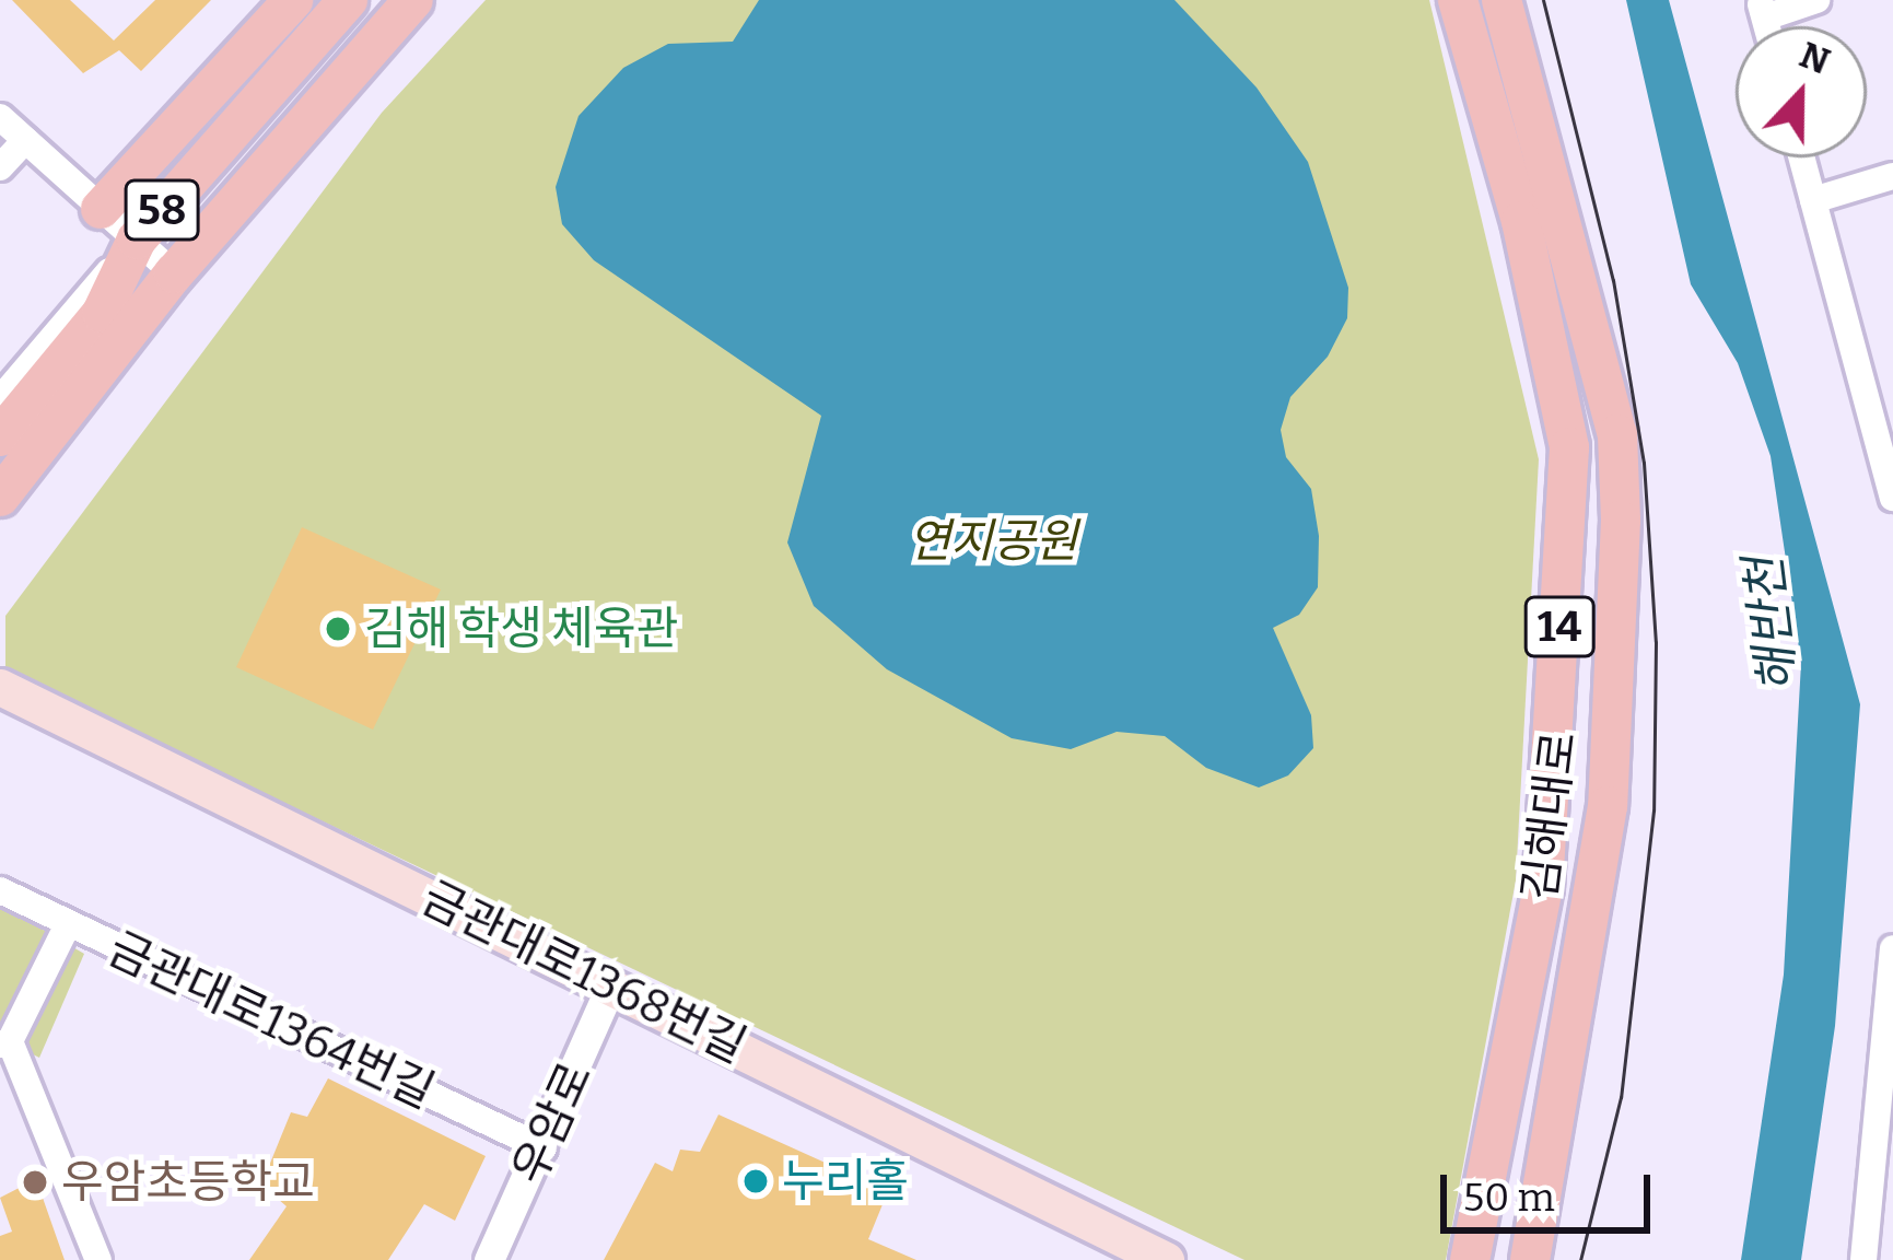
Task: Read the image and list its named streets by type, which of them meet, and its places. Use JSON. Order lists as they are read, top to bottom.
{
  "streets": {
    "main road": [
      "58",
      "14",
      "김해대로",
      "금관대로1368번길"
    ],
    "street": ["금관대로1364번길", "우암로"]
  },
  "crossings": [
    ["금관대로1368번길", "우암로"],
    ["금관대로1364번길", "우암로"]
  ],
  "water": ["해반천"],
  "parks": ["연지공원"],
  "places": ["김해 학생 체육관", "누리홀", "우암초등학교"],
  "scale_bar": "50 m",
  "north": "top"
}
